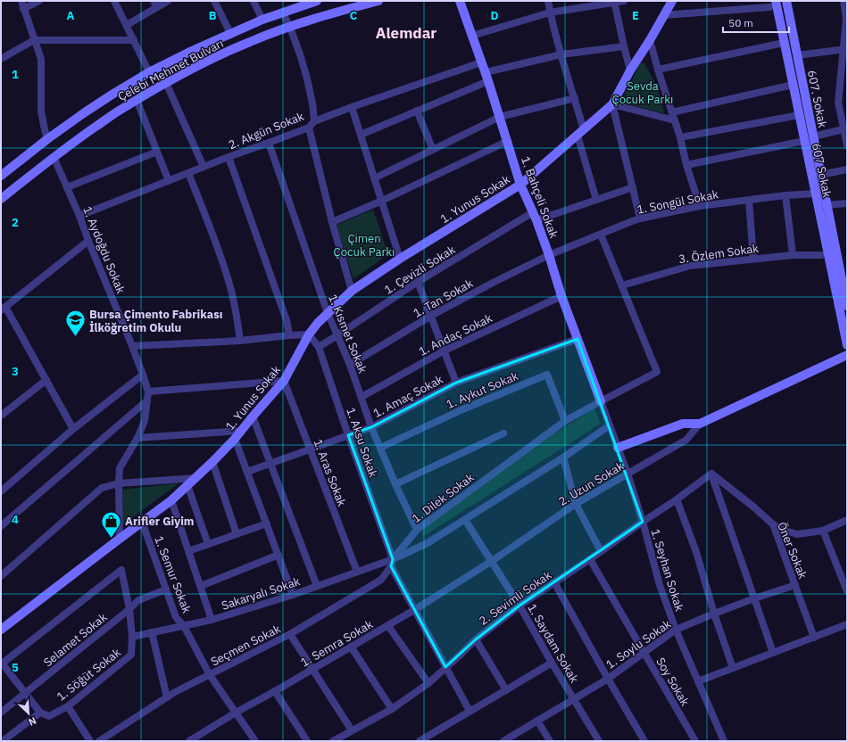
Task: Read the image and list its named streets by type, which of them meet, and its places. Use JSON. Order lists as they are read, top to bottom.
{
  "streets": {
    "street": [
      "Çelebi Mehmet Bulvarı",
      "607. Sokak",
      "2. Akgün Sokak",
      "607 Sokak",
      "1. Bahçeli Sokak",
      "1. Yunus Sokak",
      "1. Songül Sokak",
      "1. Aydoğdu Sokak",
      "3. Özlem Sokak",
      "1. Çevizli Sokak",
      "1. Tan Sokak",
      "1. Kısmet Sokak",
      "1. Andaç Sokak",
      "1. Aykut Sokak",
      "1. Amaç Sokak",
      "1. Aksu Sokak",
      "1. Aras Sokak",
      "2. Uzun Sokak",
      "1. Dilek Sokak",
      "Öner Sokak",
      "1. Seyhan Sokak",
      "1. Semur Sokak",
      "Sakaryalı Sokak",
      "2. Sevimli Sokak",
      "Selamet Sokak",
      "1. Semra Sokak",
      "1. Saydam Sokak",
      "1. Soylu Sokak",
      "Seçmen Sokak",
      "1. Söğüt Sokak",
      "Soy Sokak"
    ]
  },
  "crossings": [
    ["Çelebi Mehmet Bulvarı", "1. Aydoğdu Sokak"],
    ["2. Akgün Sokak", "1. Bahçeli Sokak"],
    ["2. Akgün Sokak", "1. Aydoğdu Sokak"],
    ["2. Akgün Sokak", "1. Kısmet Sokak"],
    ["607 Sokak", "1. Songül Sokak"],
    ["1. Bahçeli Sokak", "1. Yunus Sokak"],
    ["1. Bahçeli Sokak", "1. Songül Sokak"],
    ["1. Bahçeli Sokak", "1. Çevizli Sokak"],
    ["1. Bahçeli Sokak", "1. Tan Sokak"],
    ["1. Bahçeli Sokak", "1. Andaç Sokak"],
    ["1. Bahçeli Sokak", "1. Amaç Sokak"],
    ["1. Bahçeli Sokak", "1. Dilek Sokak"],
    ["1. Bahçeli Sokak", "1. Seyhan Sokak"],
    ["1. Yunus Sokak", "1. Kısmet Sokak"],
    ["1. Yunus Sokak", "1. Aksu Sokak"],
    ["1. Yunus Sokak", "1. Aras Sokak"],
    ["1. Yunus Sokak", "1. Semur Sokak"],
    ["1. Songül Sokak", "1. Tan Sokak"],
    ["3. Özlem Sokak", "1. Dilek Sokak"],
    ["1. Çevizli Sokak", "1. Kısmet Sokak"],
    ["1. Çevizli Sokak", "1. Aksu Sokak"],
    ["1. Tan Sokak", "1. Kısmet Sokak"],
    ["1. Kısmet Sokak", "1. Andaç Sokak"],
    ["1. Kısmet Sokak", "1. Aykut Sokak"],
    ["1. Kısmet Sokak", "1. Amaç Sokak"],
    ["1. Kısmet Sokak", "1. Dilek Sokak"],
    ["1. Aykut Sokak", "1. Dilek Sokak"],
    ["1. Amaç Sokak", "1. Aksu Sokak"],
    ["1. Amaç Sokak", "1. Aras Sokak"],
    ["1. Aksu Sokak", "1. Dilek Sokak"],
    ["1. Aksu Sokak", "Sakaryalı Sokak"],
    ["1. Aksu Sokak", "Seçmen Sokak"],
    ["1. Aras Sokak", "Sakaryalı Sokak"],
    ["2. Uzun Sokak", "1. Seyhan Sokak"],
    ["2. Uzun Sokak", "1. Semra Sokak"],
    ["2. Uzun Sokak", "1. Saydam Sokak"],
    ["1. Dilek Sokak", "1. Seyhan Sokak"],
    ["1. Dilek Sokak", "Sakaryalı Sokak"],
    ["1. Dilek Sokak", "Seçmen Sokak"],
    ["Öner Sokak", "2. Sevimli Sokak"],
    ["Öner Sokak", "1. Soylu Sokak"],
    ["1. Seyhan Sokak", "2. Sevimli Sokak"],
    ["1. Seyhan Sokak", "1. Soylu Sokak"],
    ["1. Semur Sokak", "Sakaryalı Sokak"],
    ["1. Semur Sokak", "Selamet Sokak"],
    ["1. Semur Sokak", "1. Semra Sokak"],
    ["1. Semur Sokak", "Seçmen Sokak"],
    ["Sakaryalı Sokak", "Seçmen Sokak"],
    ["Sakaryalı Sokak", "1. Söğüt Sokak"],
    ["2. Sevimli Sokak", "1. Saydam Sokak"],
    ["2. Sevimli Sokak", "Soy Sokak"],
    ["Selamet Sokak", "1. Söğüt Sokak"],
    ["1. Semra Sokak", "1. Saydam Sokak"],
    ["1. Saydam Sokak", "1. Soylu Sokak"],
    ["1. Soylu Sokak", "Soy Sokak"]
  ],
  "districts": ["Alemdar"],
  "parks": ["Sevda Çocuk Parkı", "Çimen Çocuk Parkı"],
  "places": {
    "school or university": ["Bursa Çimento Fabrikası İlköğretim Okulu"],
    "shop": ["Arifler Giyim"]
  },
  "scale_bar": "50 m",
  "north": "bottom right",
  "grid": {
    "columns": [
      "A",
      "B",
      "C",
      "D",
      "E"
    ],
    "rows": [
      "1",
      "2",
      "3",
      "4",
      "5"
    ]
  }
}
